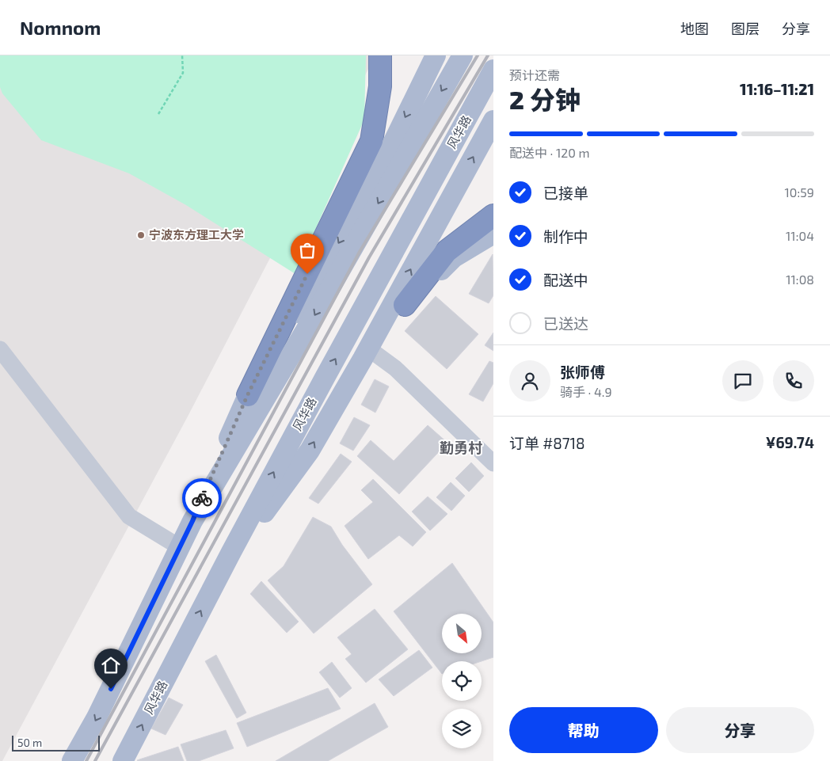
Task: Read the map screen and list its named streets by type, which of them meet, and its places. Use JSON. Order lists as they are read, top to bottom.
{
  "streets": {
    "main road": ["风华路"]
  },
  "districts": ["勤勇村"],
  "places": ["宁波东方理工大学"],
  "scale_bar": "50 m",
  "north": "bottom right",
  "page": {
    "header": "Nomnom",
    "nav": ["地图", "图层", "分享"],
    "heading": ["2 分钟", "预计还需", "11:16–11:21"],
    "panel": [
      "张师傅",
      "骑手 · 4.9",
      "订单 #8718",
      "¥69.74"
    ],
    "bar": "配送中 · 120 m",
    "list": [
      ["已接单", "10:59"],
      ["制作中", "11:04"],
      ["配送中", "11:08"],
      "已送达"
    ],
    "buttons": ["帮助", "分享"],
    "scale": "50 m"
  }
}
